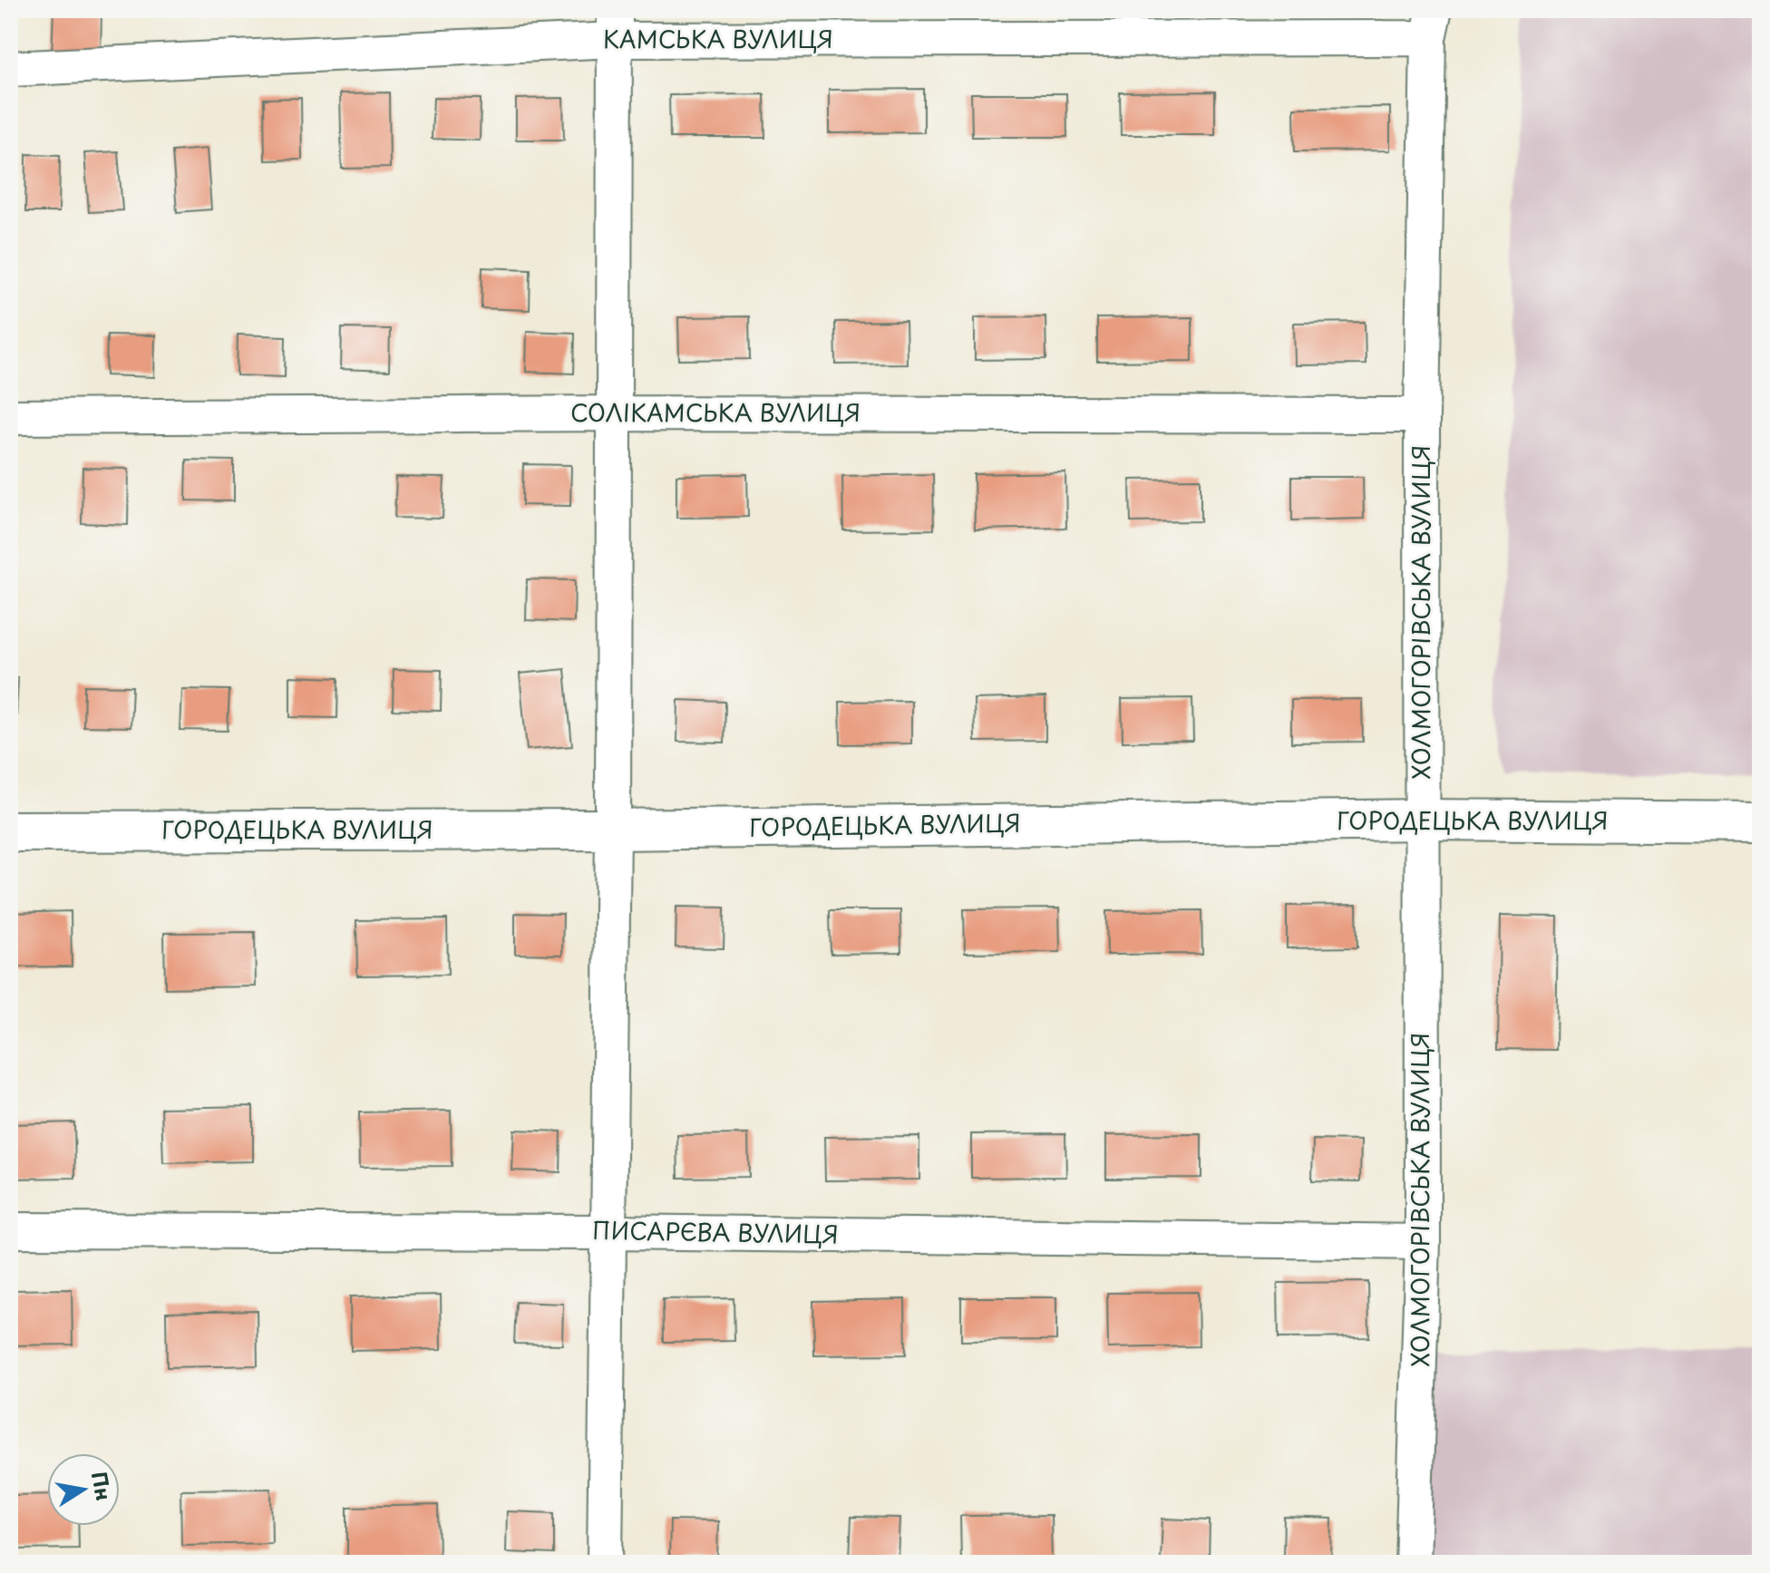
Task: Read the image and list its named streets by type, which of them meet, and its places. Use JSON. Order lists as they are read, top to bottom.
{
  "streets": {
    "main road": ["ГОРОДЕЦЬКА ВУЛИЦЯ"],
    "street": [
      "КАМСЬКА ВУЛИЦЯ",
      "СОЛІКАМСЬКА ВУЛИЦЯ",
      "ХОЛМОГОРІВСЬКА ВУЛИЦЯ",
      "ПИСАРЄВА ВУЛИЦЯ"
    ]
  },
  "crossings": [
    ["КАМСЬКА ВУЛИЦЯ", "ХОЛМОГОРІВСЬКА ВУЛИЦЯ"],
    ["СОЛІКАМСЬКА ВУЛИЦЯ", "ХОЛМОГОРІВСЬКА ВУЛИЦЯ"],
    ["ХОЛМОГОРІВСЬКА ВУЛИЦЯ", "ГОРОДЕЦЬКА ВУЛИЦЯ"],
    ["ХОЛМОГОРІВСЬКА ВУЛИЦЯ", "ПИСАРЄВА ВУЛИЦЯ"]
  ],
  "north": "right"
}
